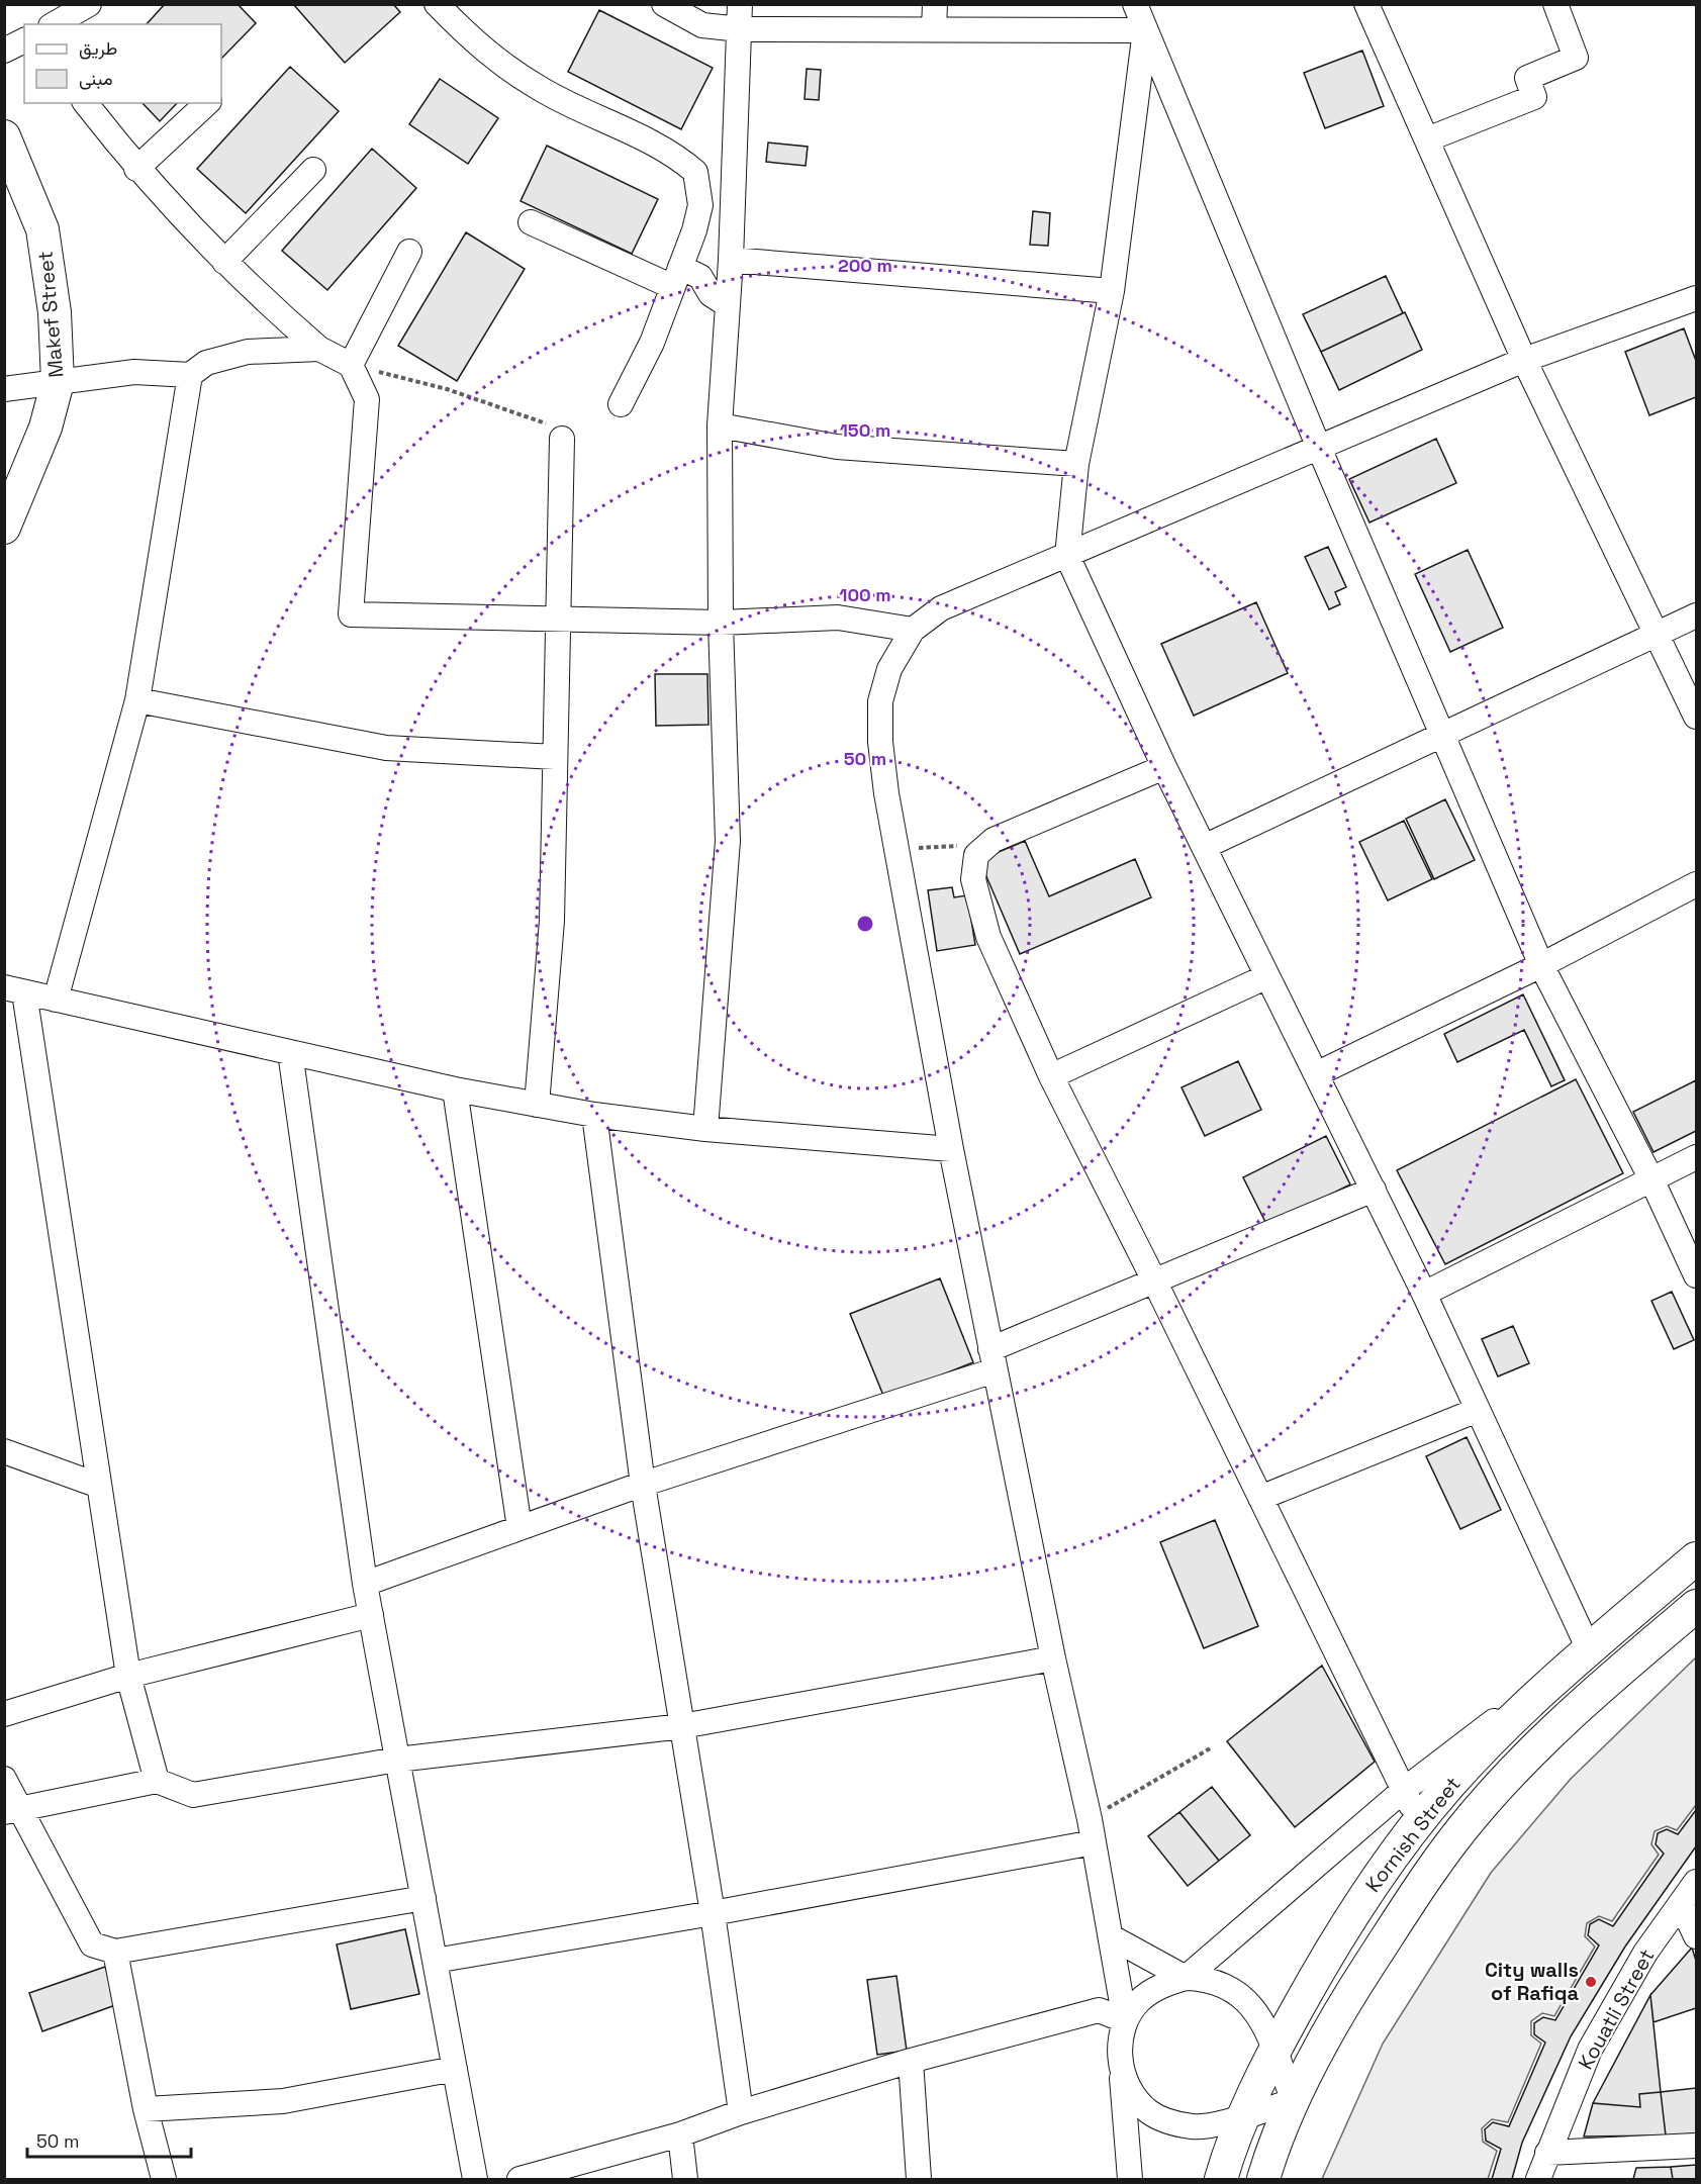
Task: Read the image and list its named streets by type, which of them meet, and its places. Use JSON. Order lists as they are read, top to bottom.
{
  "streets": {
    "main road": ["Makef Street", "Kornish Street"],
    "street": ["Kouatli Street"]
  },
  "places": ["City walls of Rafiqa"],
  "legend": ["طريق", "مبنى"],
  "scale_bar": "50 m",
  "rings": [
    "200 m",
    "150 m",
    "100 m",
    "50 m"
  ]
}
